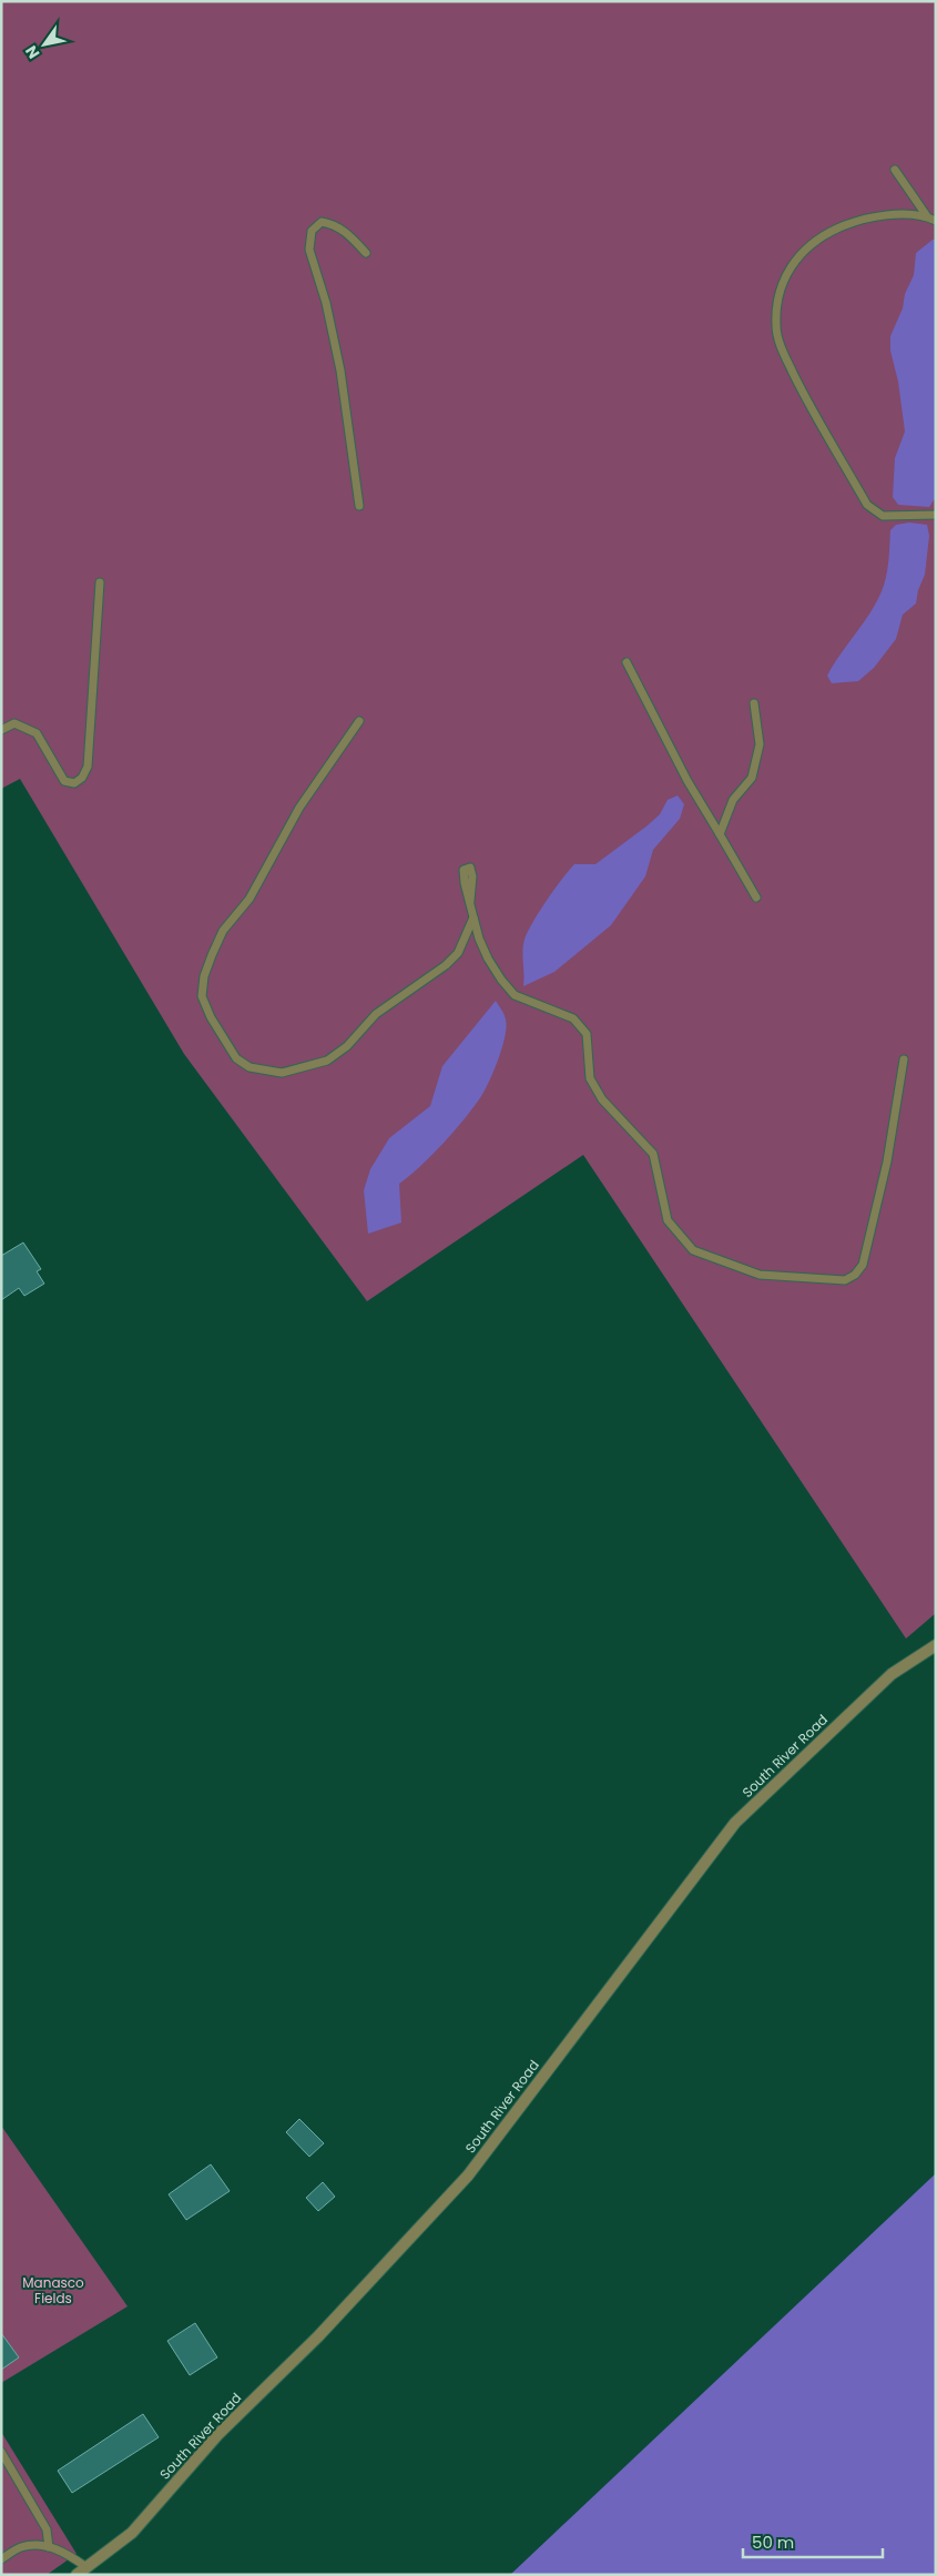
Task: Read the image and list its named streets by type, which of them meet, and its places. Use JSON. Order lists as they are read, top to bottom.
{
  "streets": {
    "street": ["South River Road"]
  },
  "parks": ["Manasco Fields"],
  "scale_bar": "50 m",
  "north": "bottom left"
}
